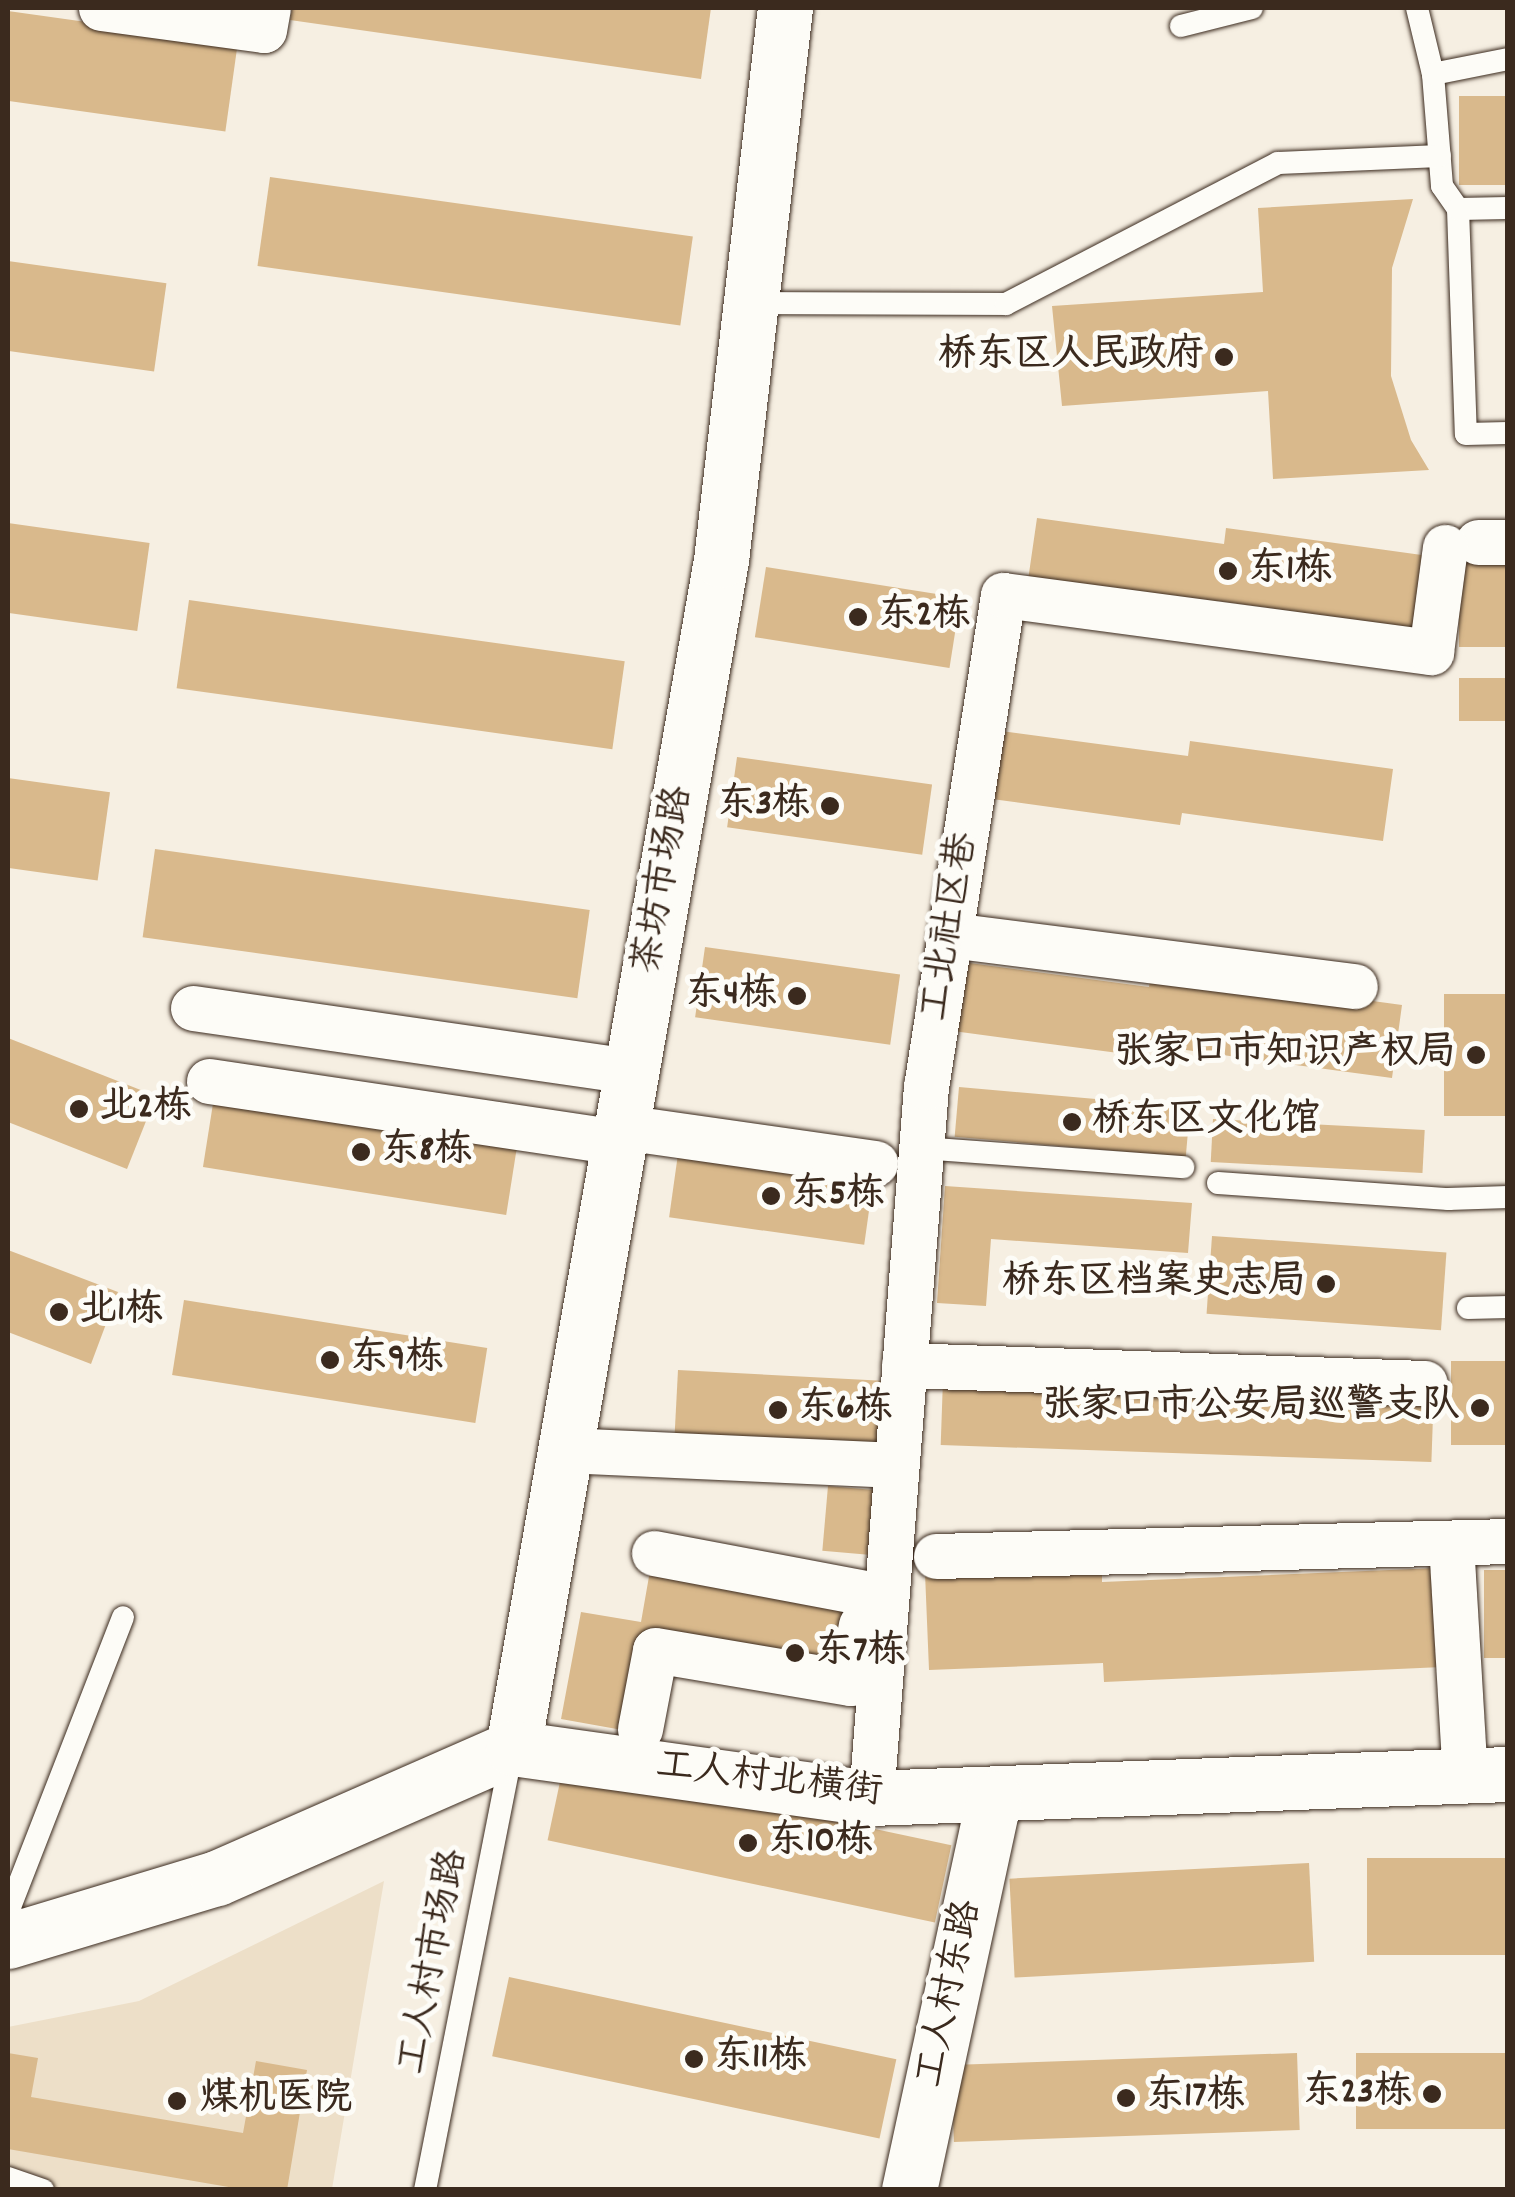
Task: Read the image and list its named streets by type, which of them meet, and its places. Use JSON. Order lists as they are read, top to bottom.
{
  "streets": {
    "street": [
      "茶坊市场路",
      "工北社区巷",
      "工人村北横街",
      "工人村东路"
    ],
    "lane": ["工人村市场路"]
  },
  "crossings": [
    ["茶坊市场路", "工人村北横街"],
    ["茶坊市场路", "工人村市场路"],
    ["工北社区巷", "工人村北横街"],
    ["工人村北横街", "工人村市场路"],
    ["工人村北横街", "工人村东路"]
  ],
  "places": [
    "桥东区人民政府",
    "东1栋",
    "东2栋",
    "东3栋",
    "东4栋",
    "张家口市知识产权局",
    "北2栋",
    "桥东区文化馆",
    "东8栋",
    "东5栋",
    "桥东区档案史志局",
    "北1栋",
    "东9栋",
    "张家口市公安局巡警支队",
    "东6栋",
    "东7栋",
    "东10栋",
    "东11栋",
    "东23栋",
    "东17栋",
    "煤机医院"
  ]
}
